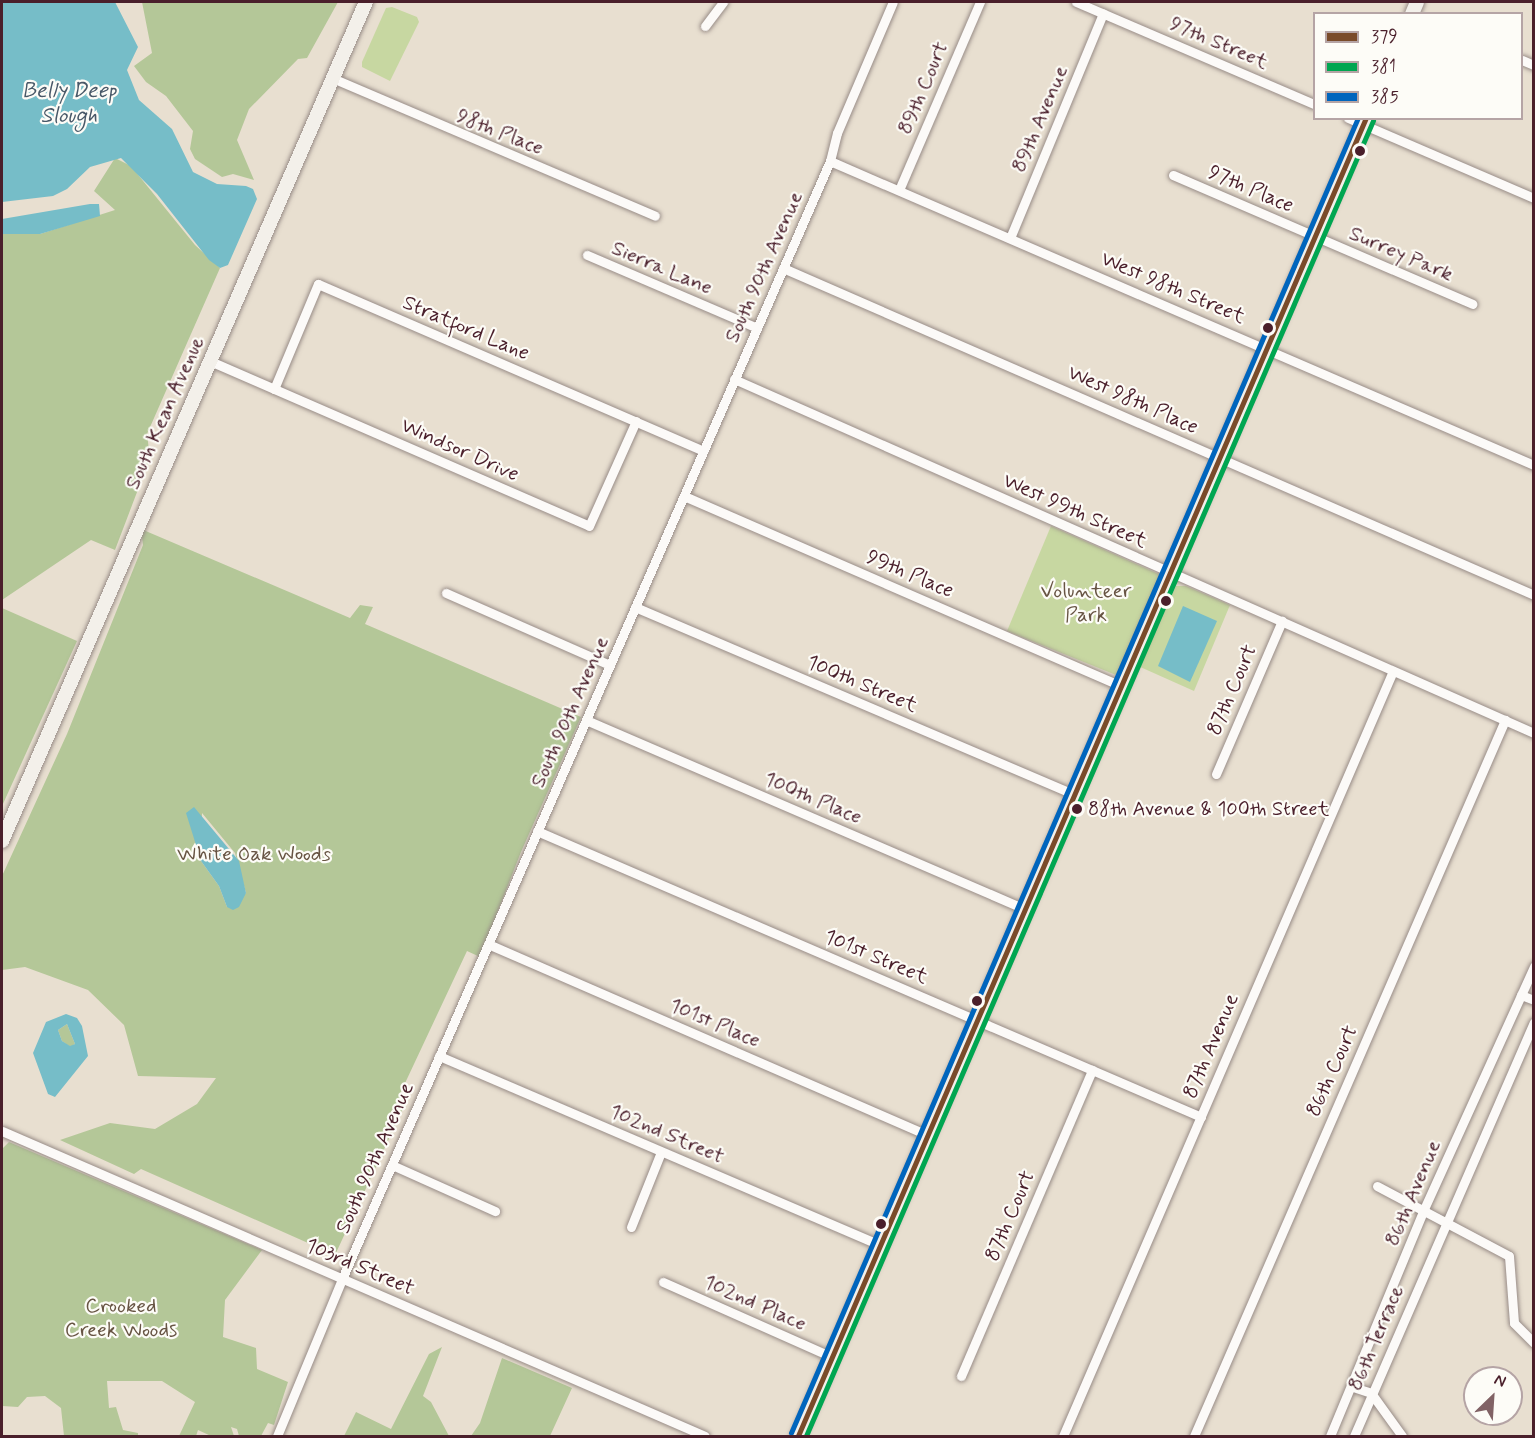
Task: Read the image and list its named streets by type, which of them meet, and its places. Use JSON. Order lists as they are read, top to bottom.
{
  "streets": {
    "street": [
      "97th Street",
      "89th Court",
      "89th Avenue",
      "98th Place",
      "97th Place",
      "Surrey Park",
      "South 90th Avenue",
      "Sierra Lane",
      "West 98th Street",
      "Stratford Lane",
      "West 98th Place",
      "South Kean Avenue",
      "Windsor Drive",
      "West 99th Street",
      "99th Place",
      "100th Street",
      "87th Court",
      "100th Place",
      "101st Street",
      "101st Place",
      "87th Avenue",
      "86th Court",
      "102nd Street",
      "86th Avenue",
      "103rd Street",
      "102nd Place",
      "86th Terrace"
    ]
  },
  "crossings": [
    ["97th Street", "89th Avenue"],
    ["89th Court", "West 98th Street"],
    ["89th Avenue", "West 98th Street"],
    ["98th Place", "South Kean Avenue"],
    ["97th Place", "Surrey Park"],
    ["South 90th Avenue", "Sierra Lane"],
    ["South 90th Avenue", "West 98th Street"],
    ["South 90th Avenue", "Stratford Lane"],
    ["South 90th Avenue", "West 98th Place"],
    ["South 90th Avenue", "West 99th Street"],
    ["South 90th Avenue", "99th Place"],
    ["South 90th Avenue", "100th Street"],
    ["South 90th Avenue", "100th Place"],
    ["South 90th Avenue", "101st Street"],
    ["South 90th Avenue", "101st Place"],
    ["South 90th Avenue", "102nd Street"],
    ["South 90th Avenue", "103rd Street"],
    ["Stratford Lane", "Windsor Drive"],
    ["South Kean Avenue", "Windsor Drive"],
    ["West 99th Street", "87th Court"],
    ["West 99th Street", "87th Avenue"],
    ["West 99th Street", "86th Court"],
    ["87th Court", "101st Street"],
    ["101st Street", "87th Avenue"]
  ],
  "water": ["Belly Deep Slough"],
  "parks": ["Volunteer Park", "White Oak Woods", "Crooked Creek Woods"],
  "places": ["88th Avenue & 100th Street"],
  "lines": ["transit line 379", "transit line 385", "transit line 381"],
  "legend": ["379", "381", "385"],
  "north": "top right"
}
